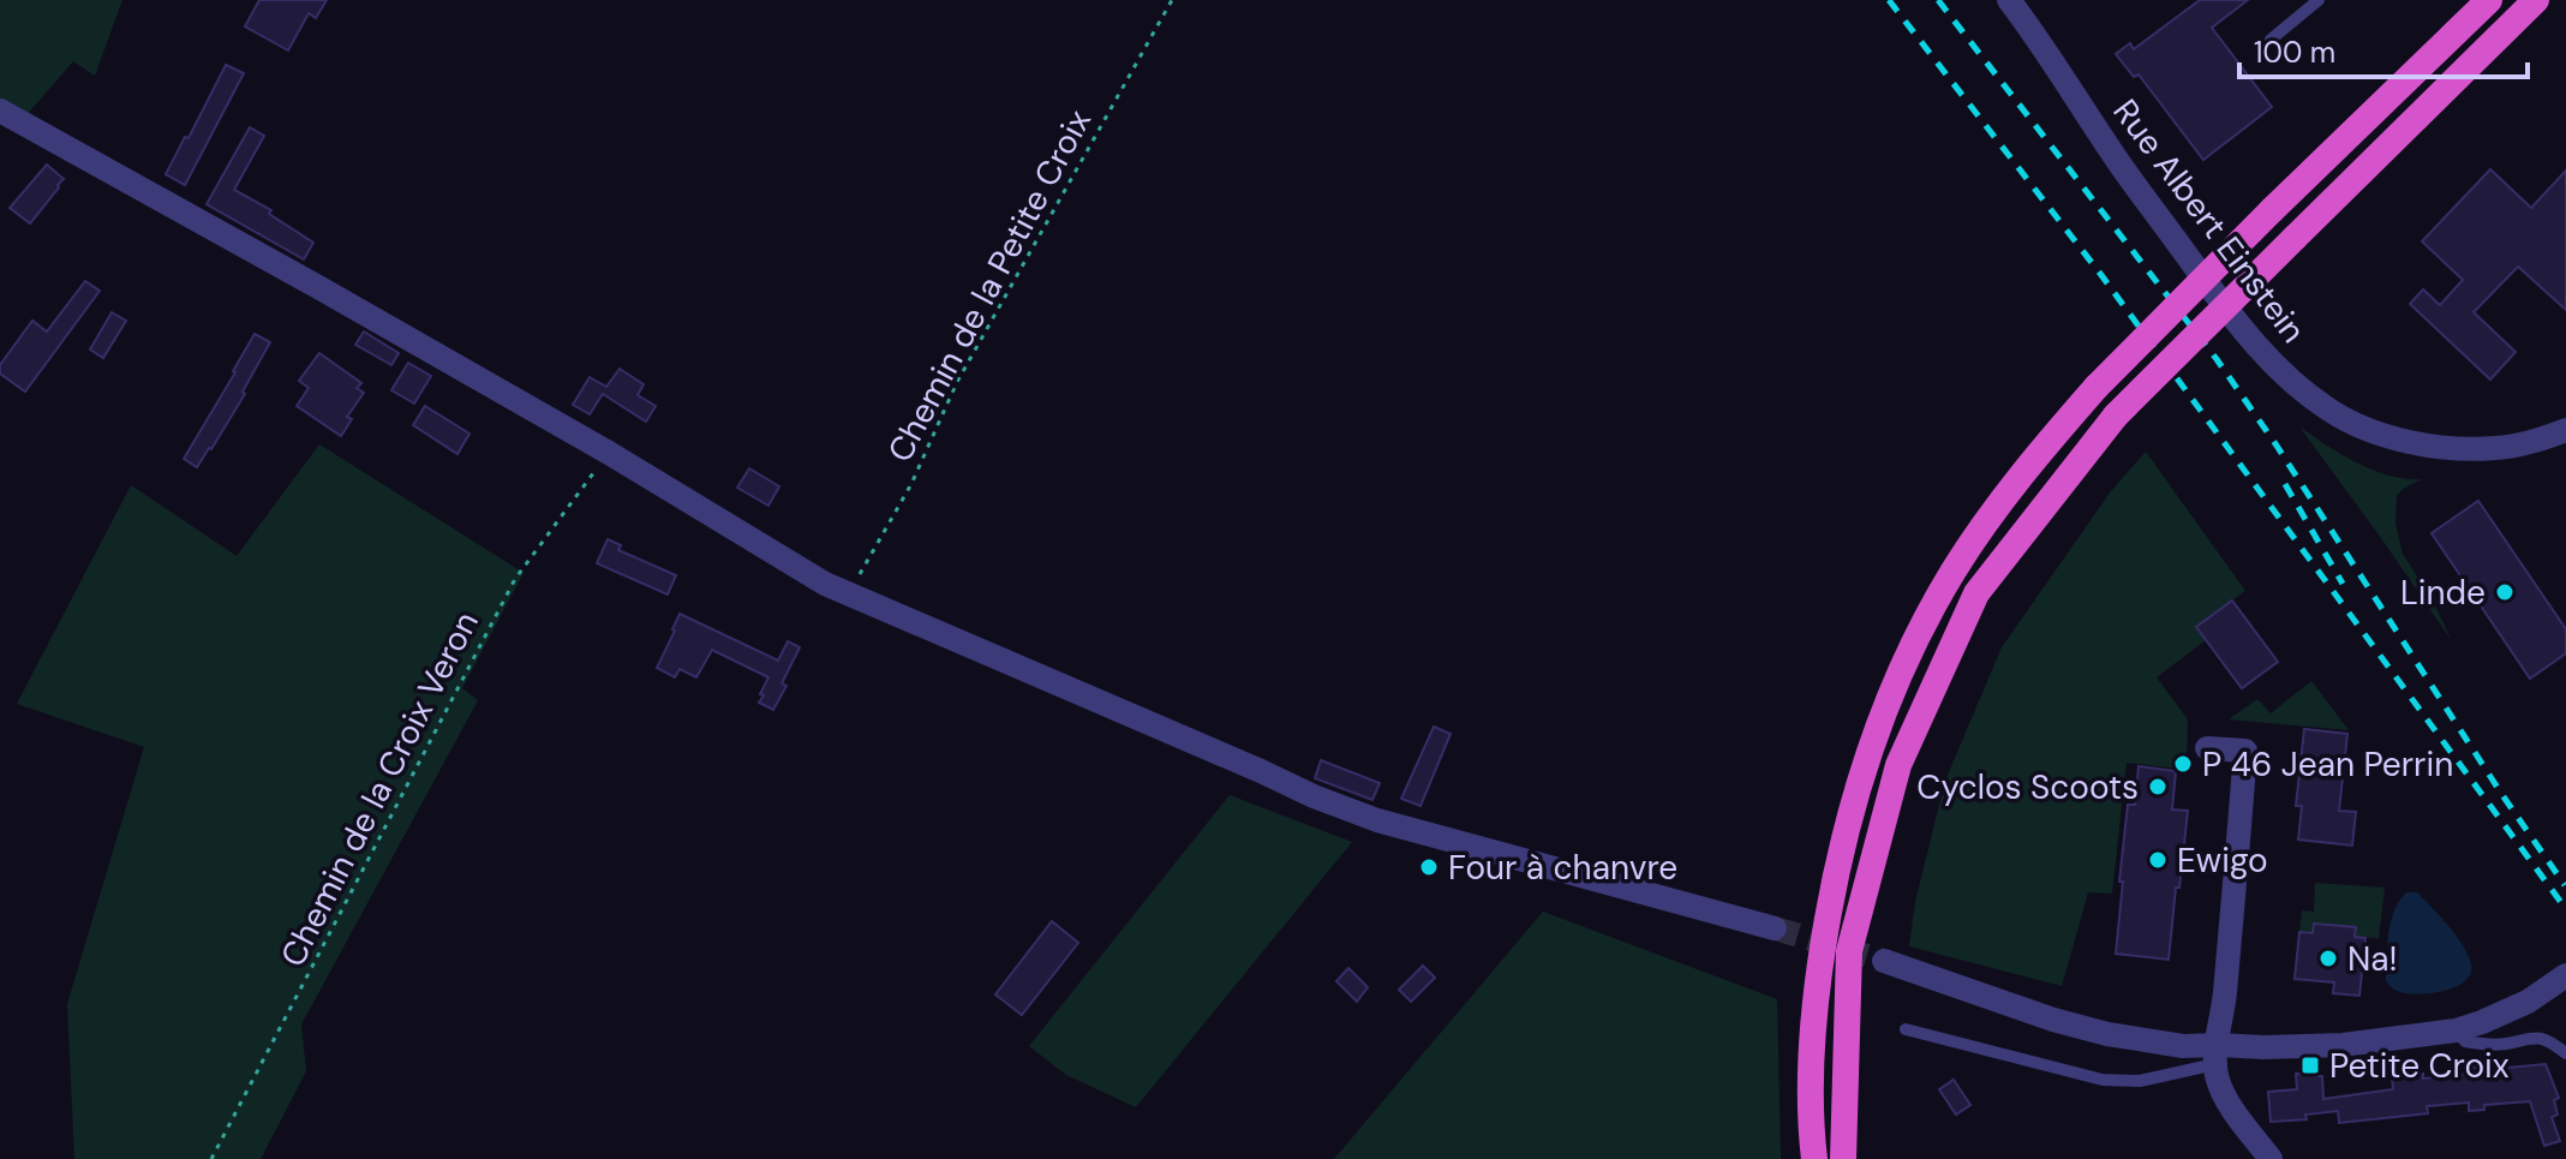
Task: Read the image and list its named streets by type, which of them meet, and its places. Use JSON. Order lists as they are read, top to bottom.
{
  "streets": {
    "street": ["Rue Albert Einstein"],
    "path": ["Chemin de la Petite Croix", "Chemin de la Croix Veron"]
  },
  "places": {
    "other": [
      "Linde",
      "P 46 Jean Perrin",
      "Cyclos Scoots",
      "Ewigo",
      "Four à chanvre",
      "Na!"
    ],
    "transit": ["Petite Croix"]
  },
  "scale_bar": "100 m"
}
